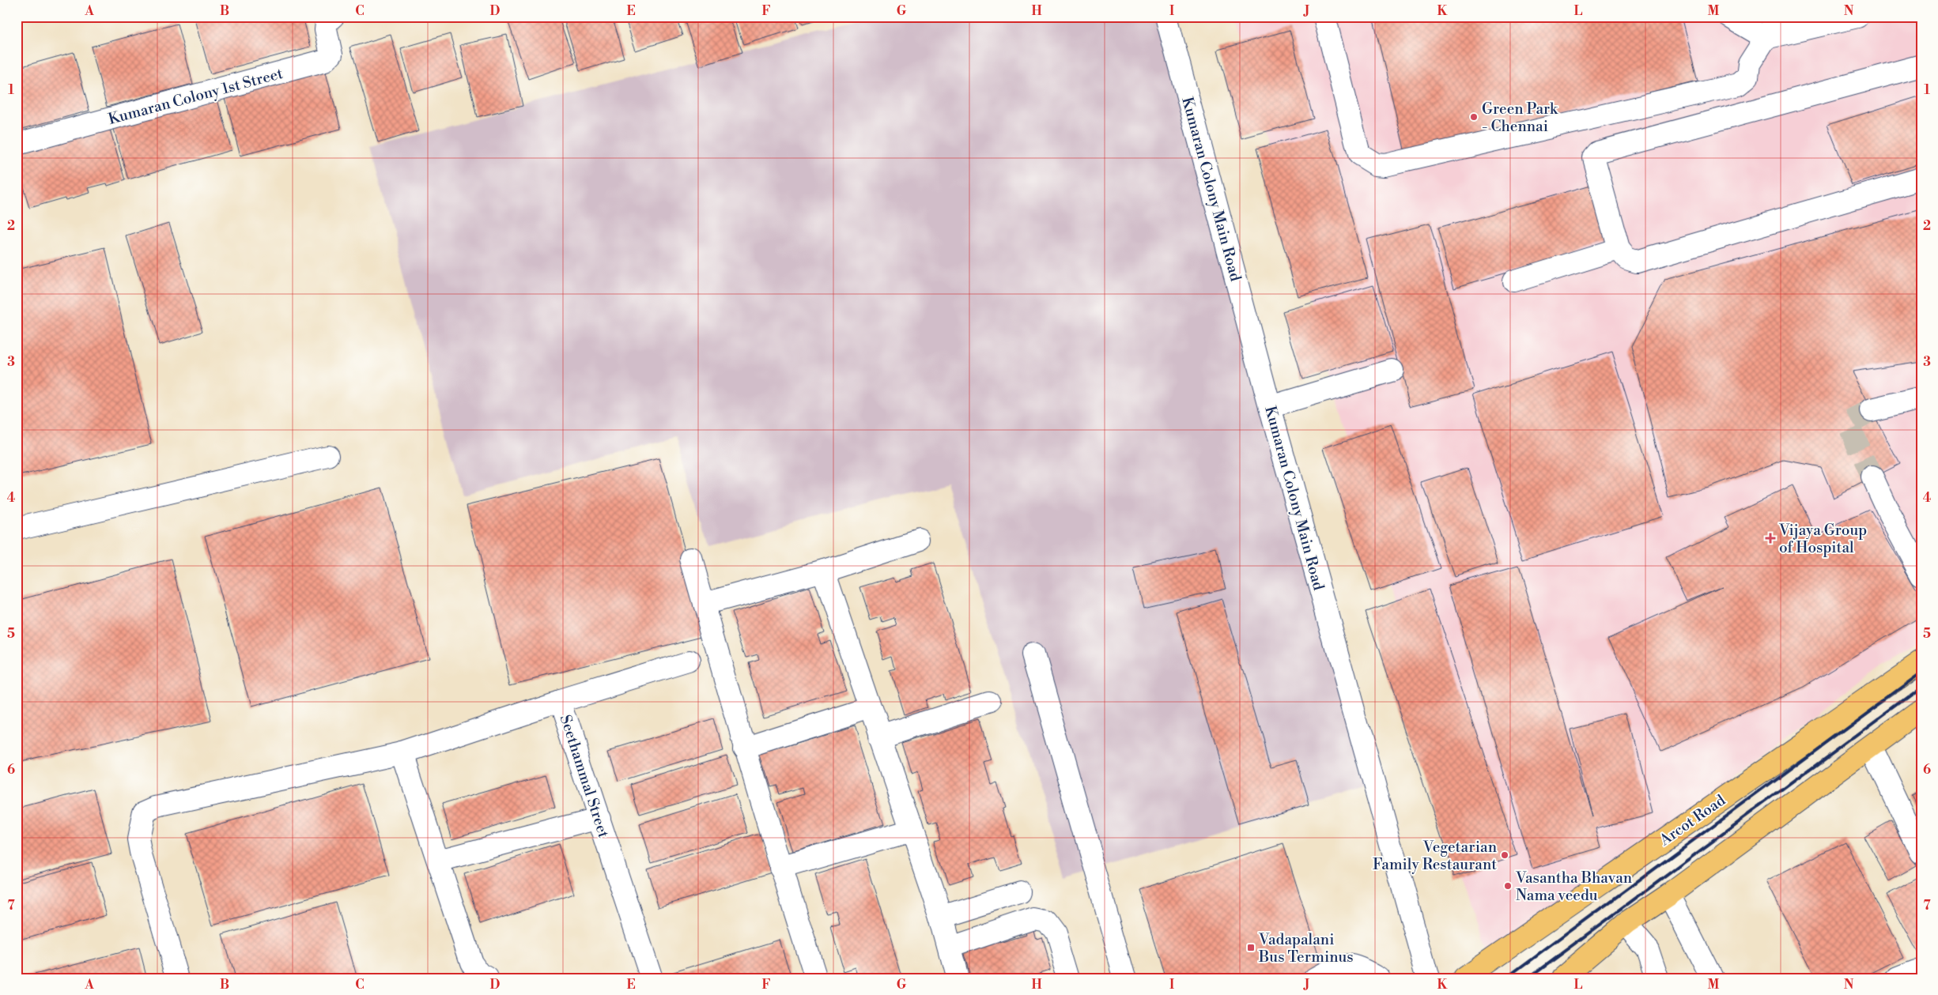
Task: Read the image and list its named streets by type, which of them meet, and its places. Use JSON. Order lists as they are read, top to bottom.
{
  "streets": {
    "main road": ["Arcot Road"],
    "street": ["Kumaran Colony 1st Street", "Kumaran Colony Main Road", "Seethammal Street"]
  },
  "places": {
    "other": ["Green Park - Chennai", "Vegetarian Family Restaurant", "Vasantha Bhavan Nama veedu"],
    "health": ["Vijaya Group of Hospital"],
    "transit": ["Vadapalani Bus Terminus"]
  },
  "grid": {
    "columns": [
      "A",
      "B",
      "C",
      "D",
      "E",
      "F",
      "G",
      "H",
      "I",
      "J",
      "K",
      "L",
      "M",
      "N"
    ],
    "rows": [
      "1",
      "2",
      "3",
      "4",
      "5",
      "6",
      "7"
    ]
  }
}
